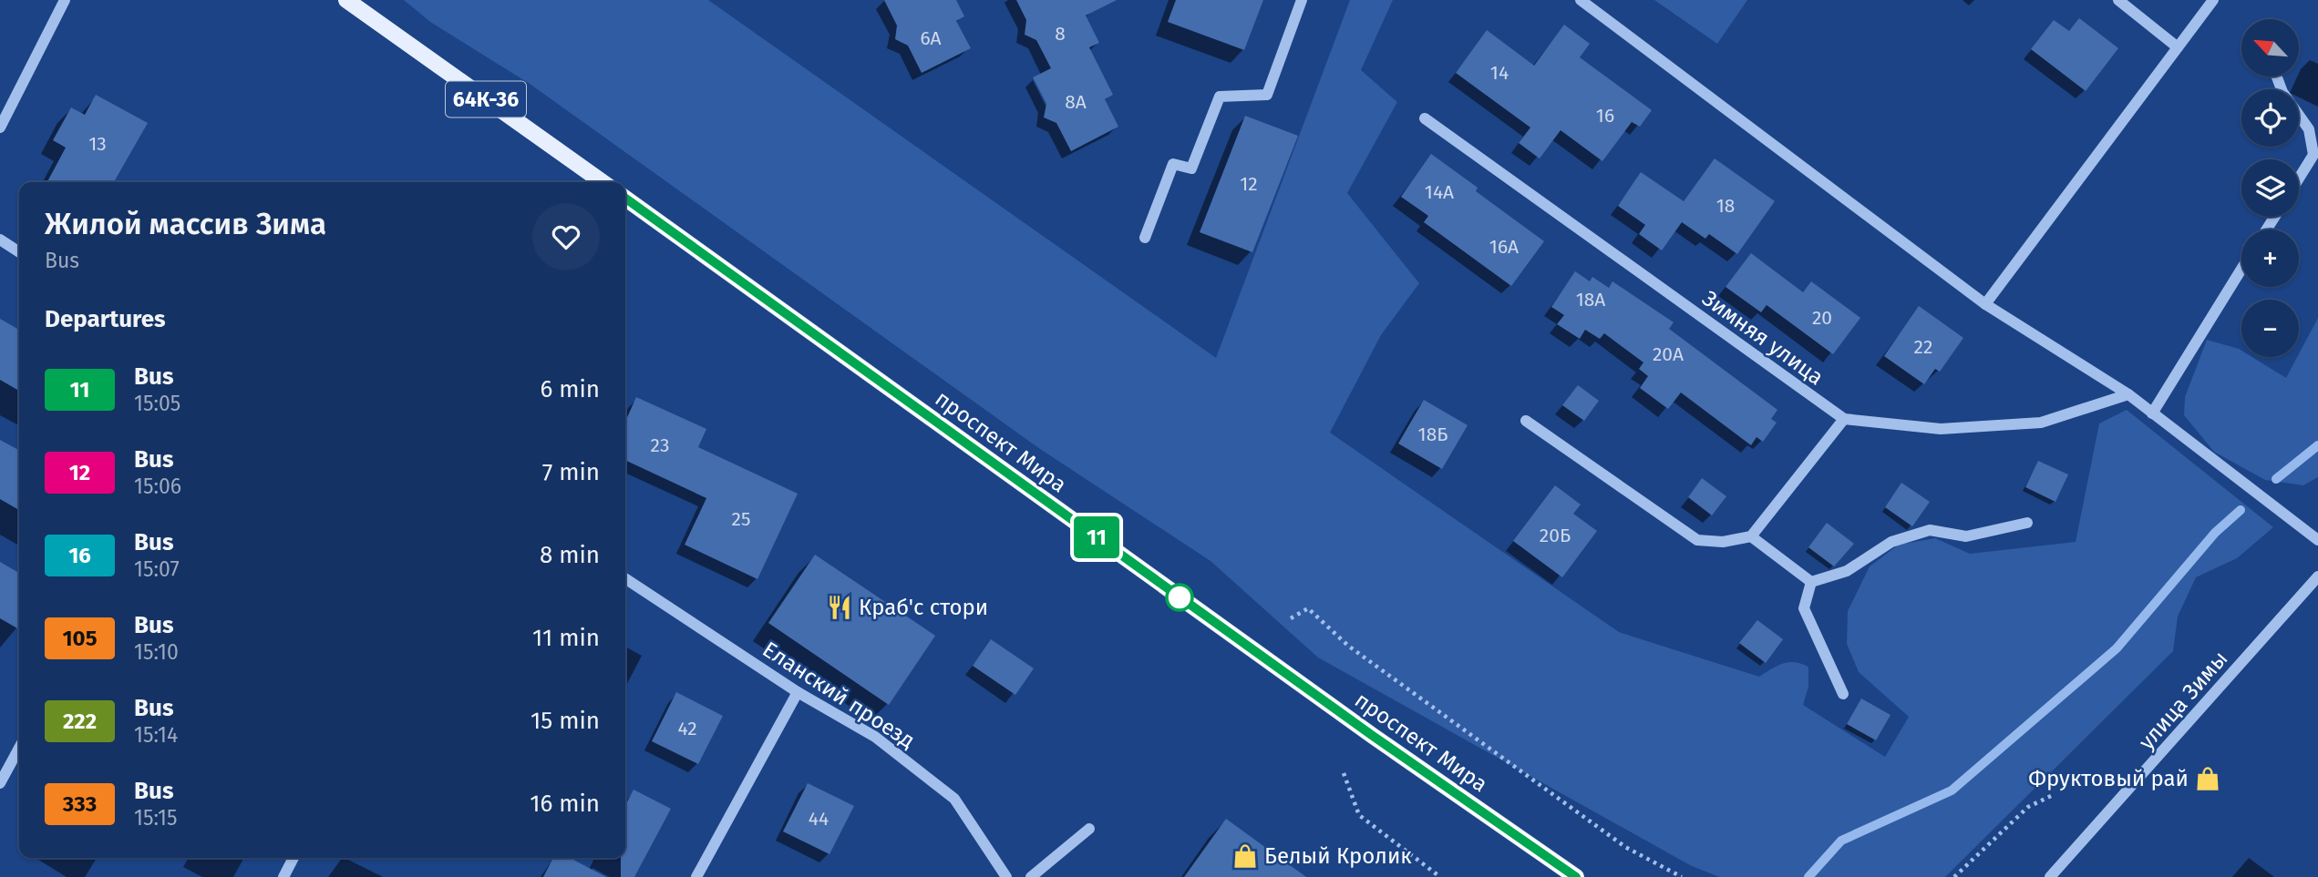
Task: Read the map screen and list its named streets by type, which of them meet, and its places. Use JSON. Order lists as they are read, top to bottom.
{
  "streets": {
    "main road": ["64К-36", "проспект Мира"],
    "street": ["Зимняя улица", "Еланский проезд", "улица Зимы"]
  },
  "places": {
    "restaurant": ["Краб'с стори"],
    "shop": ["Фруктовый рай", "Белый Кролик"]
  },
  "lines": ["bus line 11"],
  "house_numbers": [
    "8",
    "6А",
    "14",
    "8А",
    "16",
    "13",
    "12",
    "14А",
    "18",
    "16А",
    "18А",
    "20",
    "22",
    "20А",
    "18Б",
    "23",
    "25",
    "20Б",
    "42",
    "44"
  ],
  "north": "top left",
  "page": {
    "on_map": "11",
    "map_buttons": ["+", "−"],
    "heading": [
      ["Жилой массив Зима", "Bus"],
      "Departures"
    ],
    "list": [
      {
        "mark": "11",
        "name": "Bus",
        "note": "15:05",
        "value": "6 min"
      },
      {
        "mark": "12",
        "name": "Bus",
        "note": "15:06",
        "value": "7 min"
      },
      {
        "mark": "16",
        "name": "Bus",
        "note": "15:07",
        "value": "8 min"
      },
      {
        "mark": "105",
        "name": "Bus",
        "note": "15:10",
        "value": "11 min"
      },
      {
        "mark": "222",
        "name": "Bus",
        "note": "15:14",
        "value": "15 min"
      },
      {
        "mark": "333",
        "name": "Bus",
        "note": "15:15",
        "value": "16 min"
      }
    ]
  }
}
